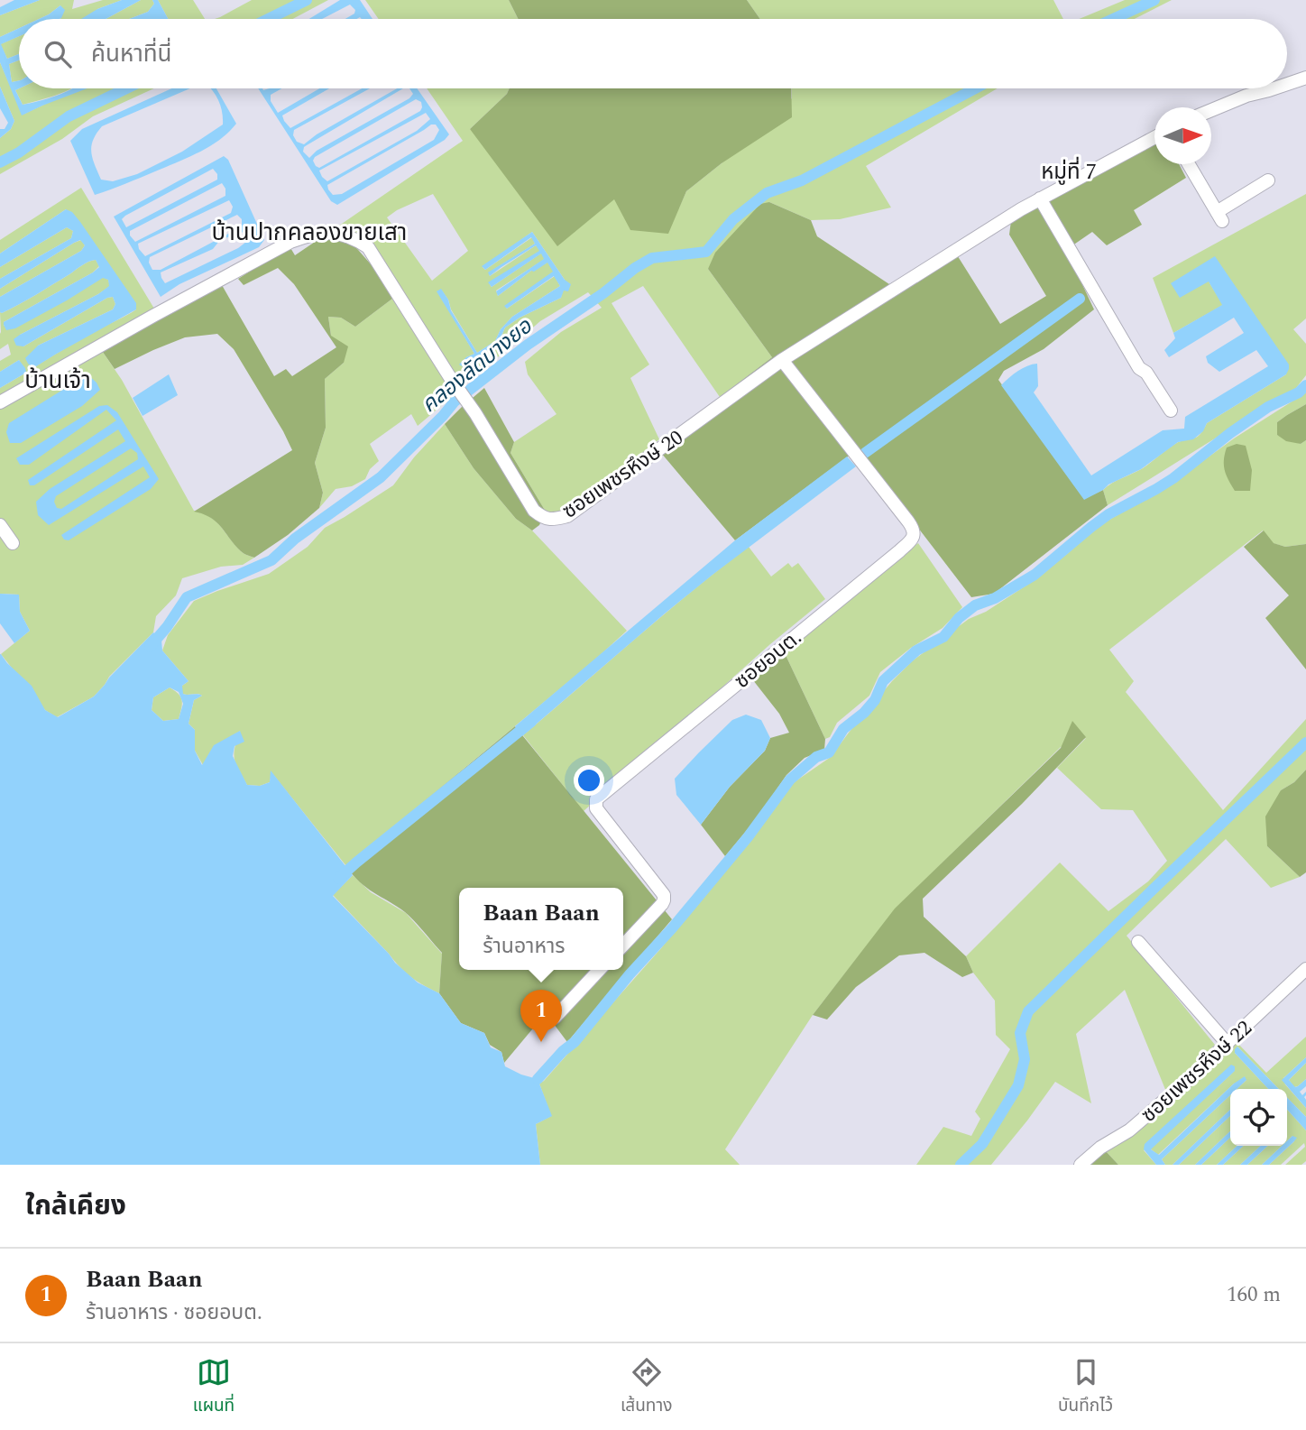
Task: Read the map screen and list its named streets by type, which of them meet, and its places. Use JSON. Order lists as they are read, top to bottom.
{
  "streets": {
    "street": ["ซอยเพชรหึงษ์ 20", "ซอยอบต.", "ซอยเพชรหึงษ์ 22"]
  },
  "crossings": [
    ["ซอยเพชรหึงษ์ 20", "ซอยอบต."]
  ],
  "districts": ["หมู่ที่ 7", "บ้านปากคลองขายเสา", "บ้านเจ้า"],
  "water": ["คลองลัดบางยอ"],
  "north": "right",
  "page": {
    "search": "ค้นหาที่นี่",
    "popup": ["Baan Baan", "ร้านอาหาร"],
    "pins": "1",
    "heading": "ใกล้เคียง",
    "list": [
      {
        "mark": "1",
        "name": "Baan Baan",
        "note": "ร้านอาหาร · ซอยอบต.",
        "value": "160 m"
      }
    ],
    "nav": ["แผนที่", "เส้นทาง", "บันทึกไว้"]
  }
}
